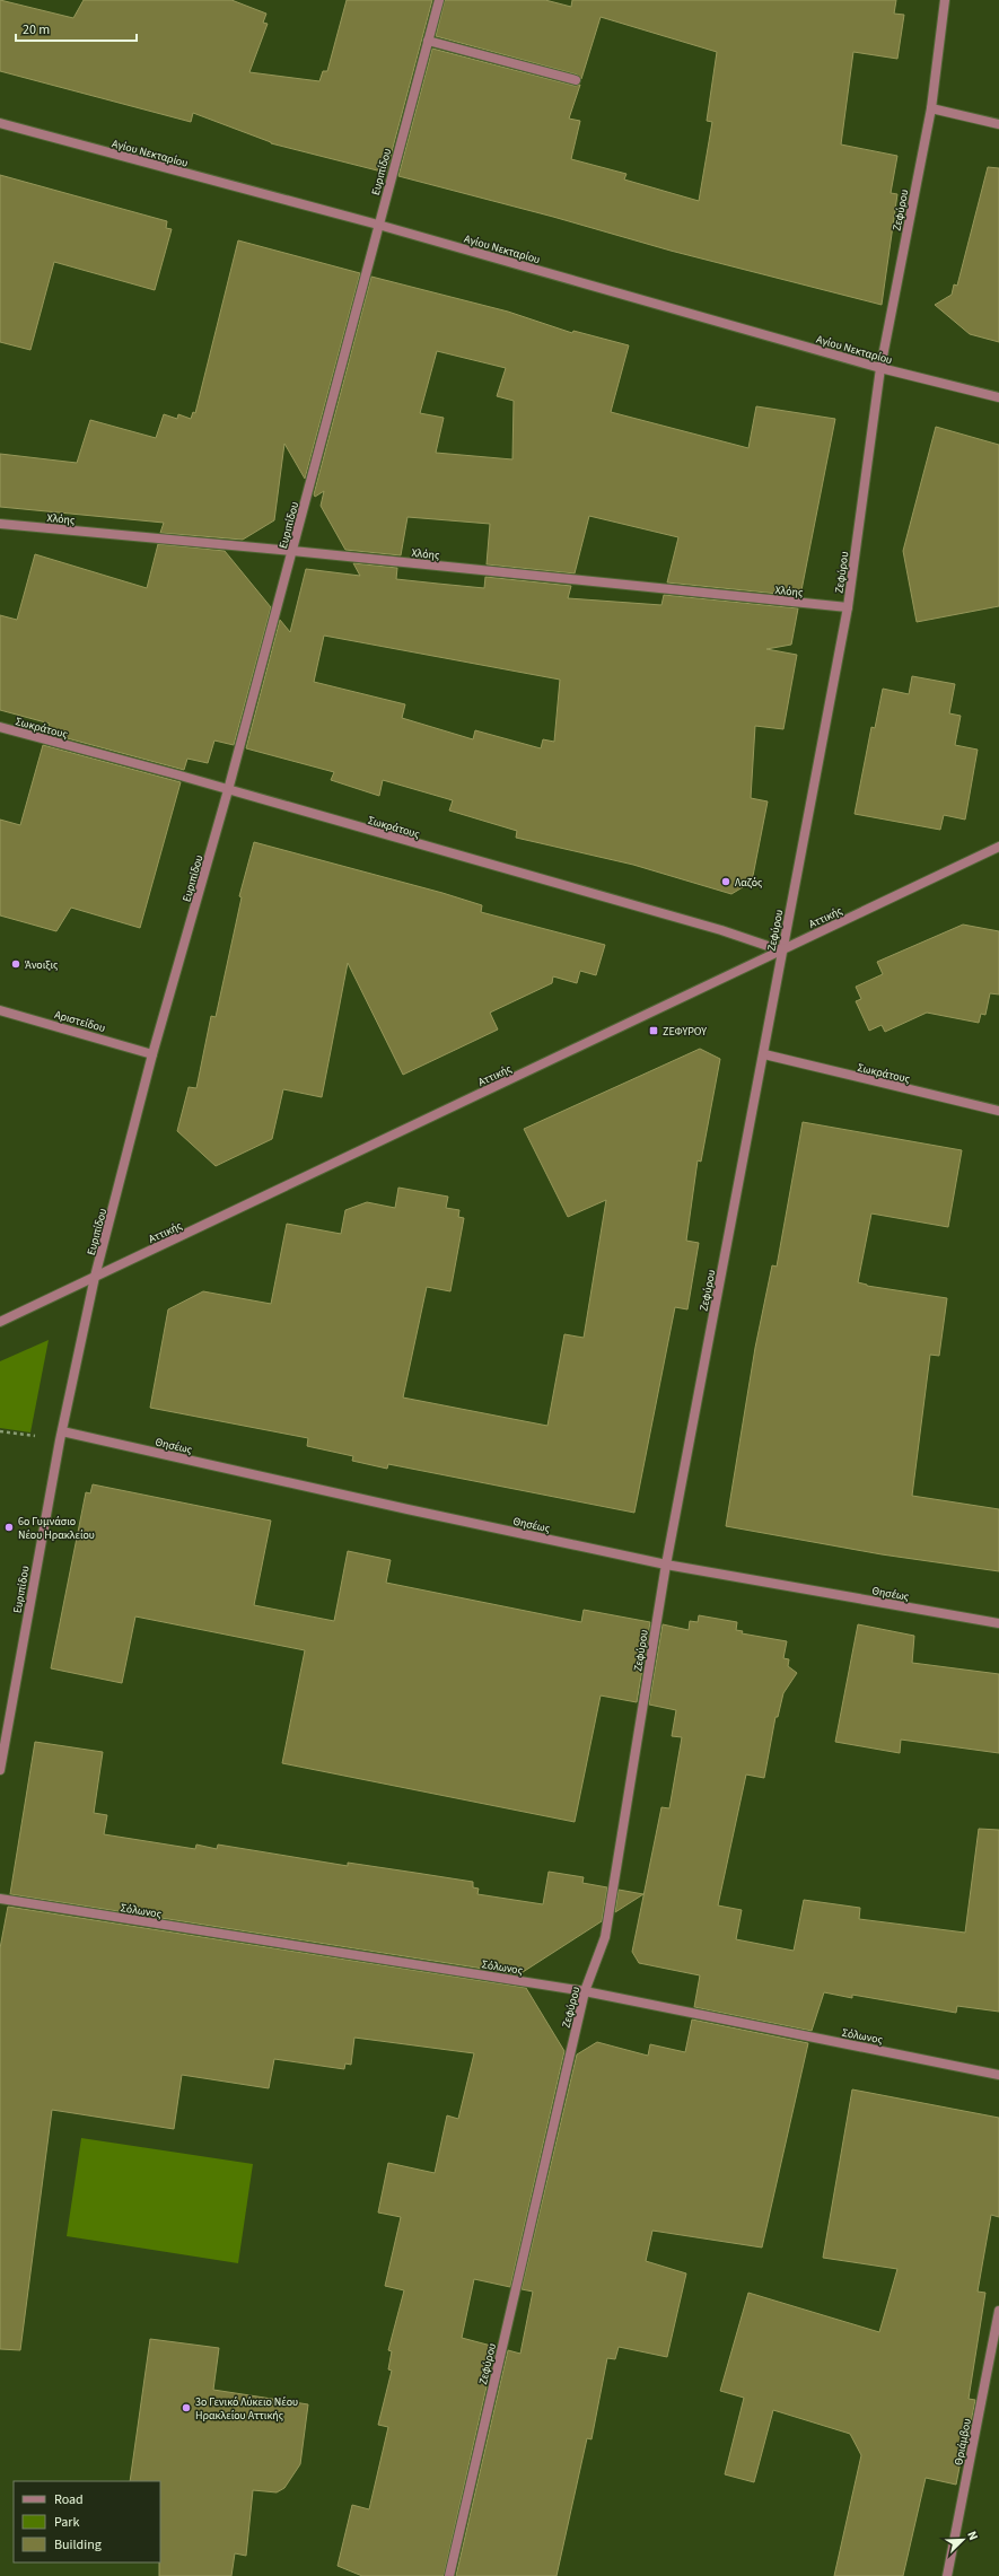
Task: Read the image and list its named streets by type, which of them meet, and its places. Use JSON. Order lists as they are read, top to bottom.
{
  "streets": {
    "street": [
      "Αγίου Νεκταρίου",
      "Ευριπίδου",
      "Ζεφύρου",
      "Χλόης",
      "Σωκράτους",
      "Αττικής",
      "Αριστείδου",
      "Θησέως",
      "Σόλωνος",
      "Θριάμβου"
    ]
  },
  "crossings": [
    ["Αγίου Νεκταρίου", "Ευριπίδου"],
    ["Αγίου Νεκταρίου", "Ζεφύρου"],
    ["Ευριπίδου", "Χλόης"],
    ["Ευριπίδου", "Σωκράτους"],
    ["Ευριπίδου", "Αττικής"],
    ["Ευριπίδου", "Αριστείδου"],
    ["Ευριπίδου", "Θησέως"],
    ["Ζεφύρου", "Χλόης"],
    ["Ζεφύρου", "Σωκράτους"],
    ["Ζεφύρου", "Αττικής"],
    ["Ζεφύρου", "Θησέως"],
    ["Ζεφύρου", "Σόλωνος"],
    ["Σωκράτους", "Αττικής"]
  ],
  "places": {
    "other": [
      "Λαζός",
      "Άνοιξις",
      "6ο Γυμνάσιο Νέου Ηρακλείου",
      "3ο Γενικό Λύκειο Νέου Ηρακλείου Αττικής"
    ],
    "transit": ["ΖΕΦΥΡΟΥ"]
  },
  "legend": ["Road", "Park", "Building"],
  "scale_bar": "20 m",
  "north": "top right"
}
